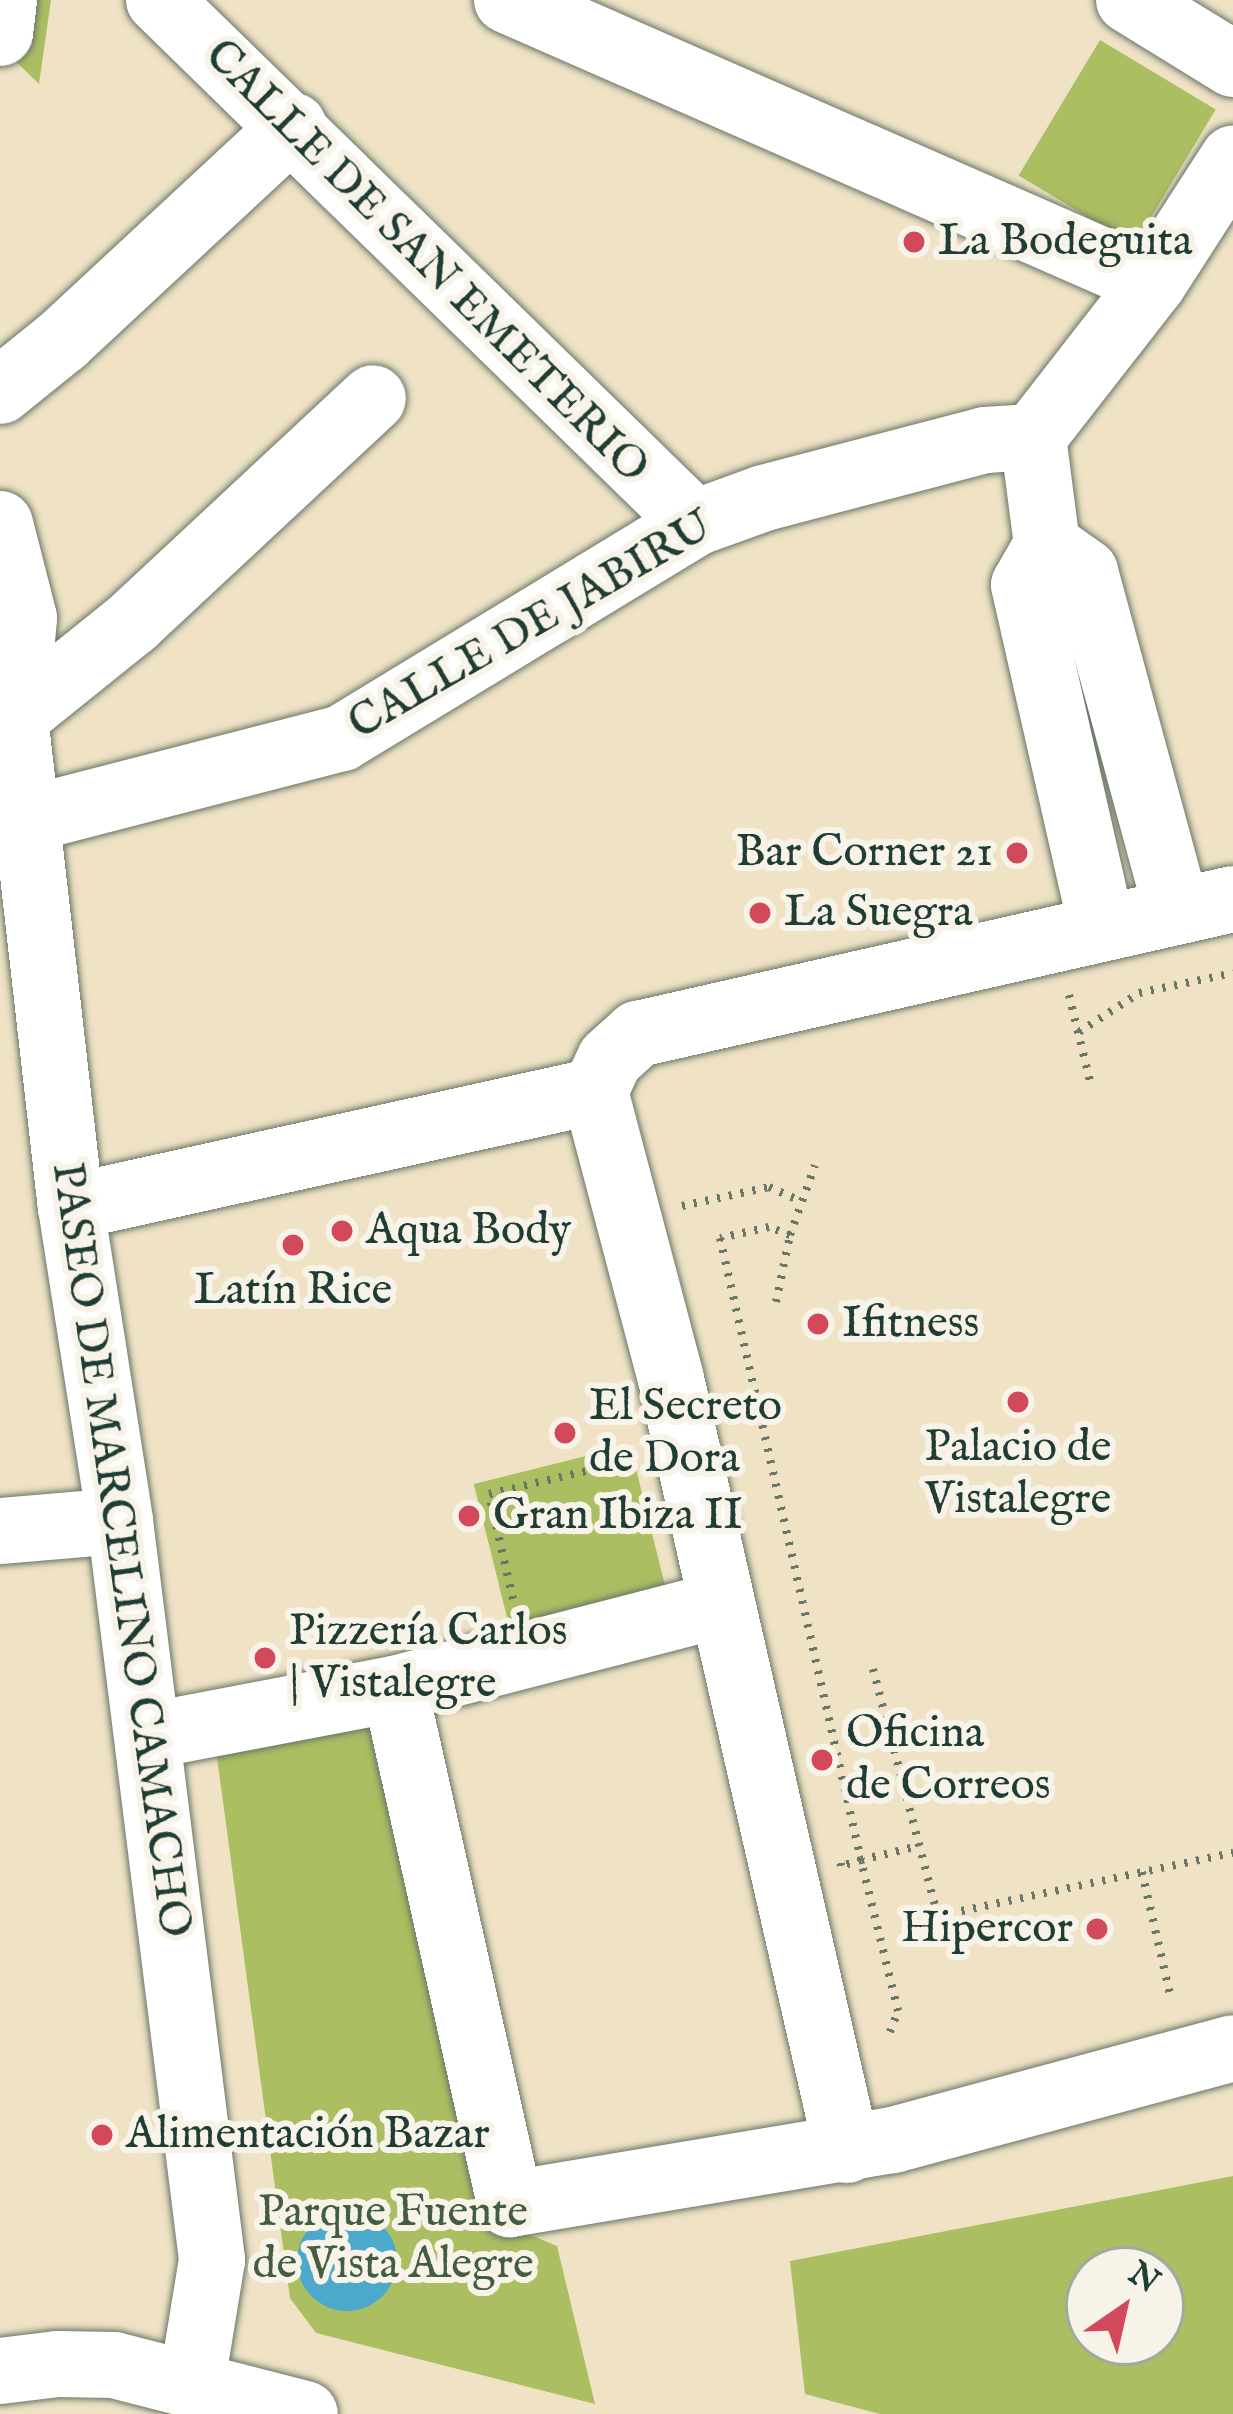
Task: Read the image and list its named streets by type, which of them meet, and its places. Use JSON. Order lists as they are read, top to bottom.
{
  "streets": {
    "street": ["CALLE DE SAN EMETERIO", "CALLE DE JABIRU", "PASEO DE MARCELINO CAMACHO"]
  },
  "crossings": [
    ["CALLE DE SAN EMETERIO", "CALLE DE JABIRU"],
    ["CALLE DE JABIRU", "PASEO DE MARCELINO CAMACHO"]
  ],
  "parks": ["Parque Fuente de Vista Alegre"],
  "places": [
    "La Bodeguita",
    "Bar Corner 21",
    "La Suegra",
    "Aqua Body",
    "Latín Rice",
    "Ifitness",
    "Palacio de Vistalegre",
    "El Secreto de Dora",
    "Gran Ibiza II",
    "Pizzería Carlos | Vistalegre",
    "Oficina de Correos",
    "Hipercor",
    "Alimentación Bazar"
  ],
  "north": "top right"
}
